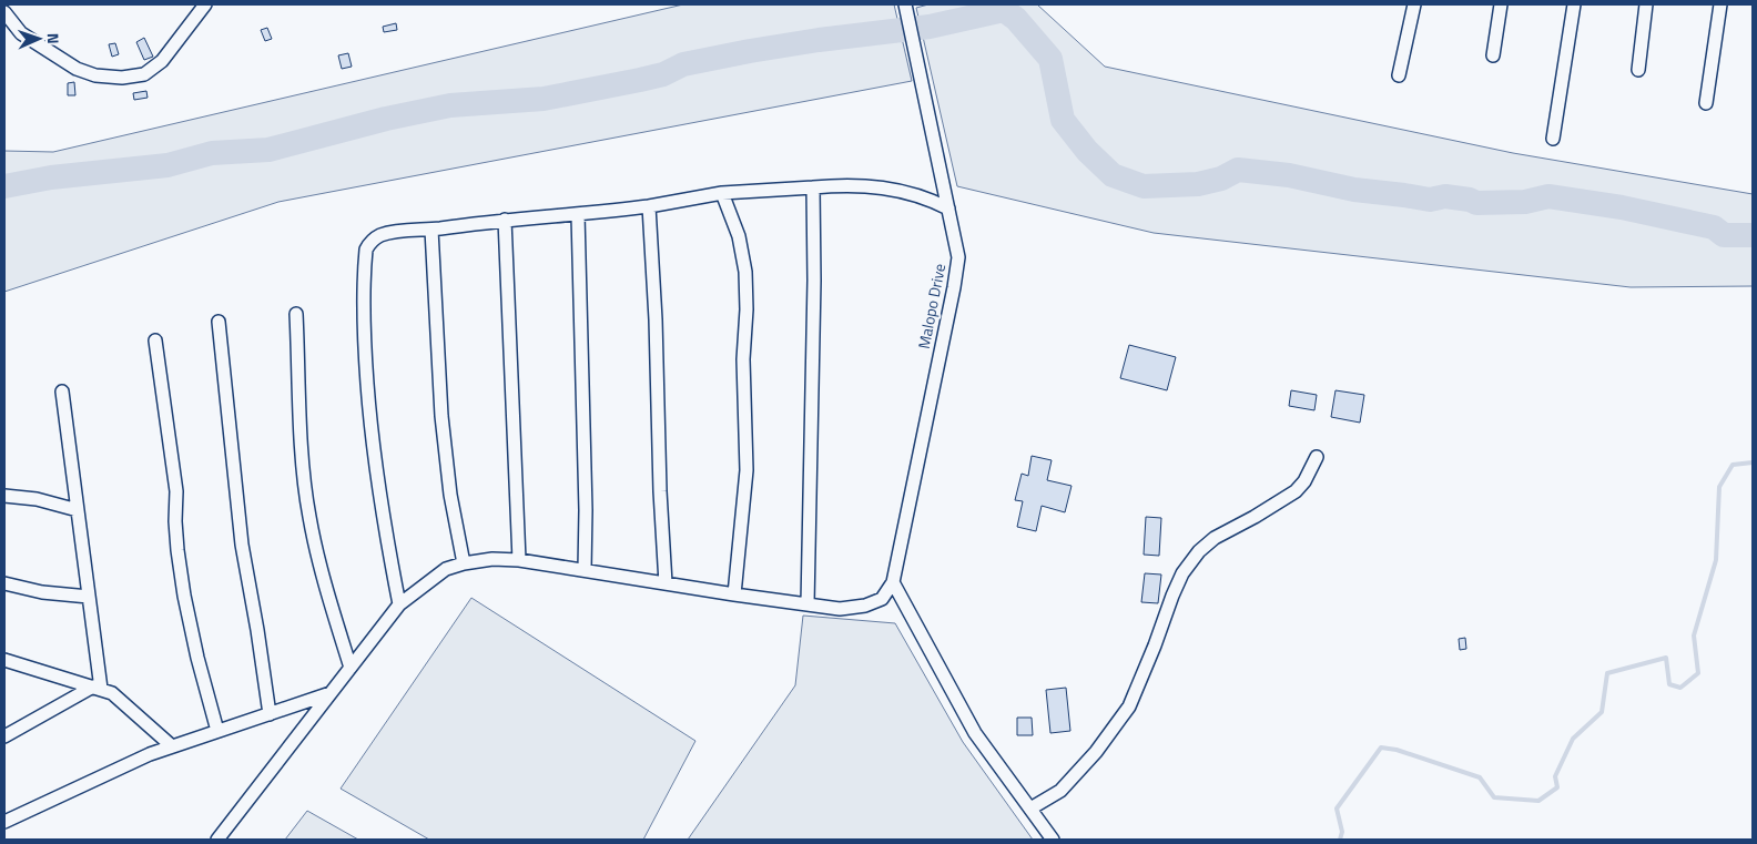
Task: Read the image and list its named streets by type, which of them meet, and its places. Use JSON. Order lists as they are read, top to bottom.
{
  "streets": {
    "street": ["Malopo Drive"]
  },
  "north": "right"
}
